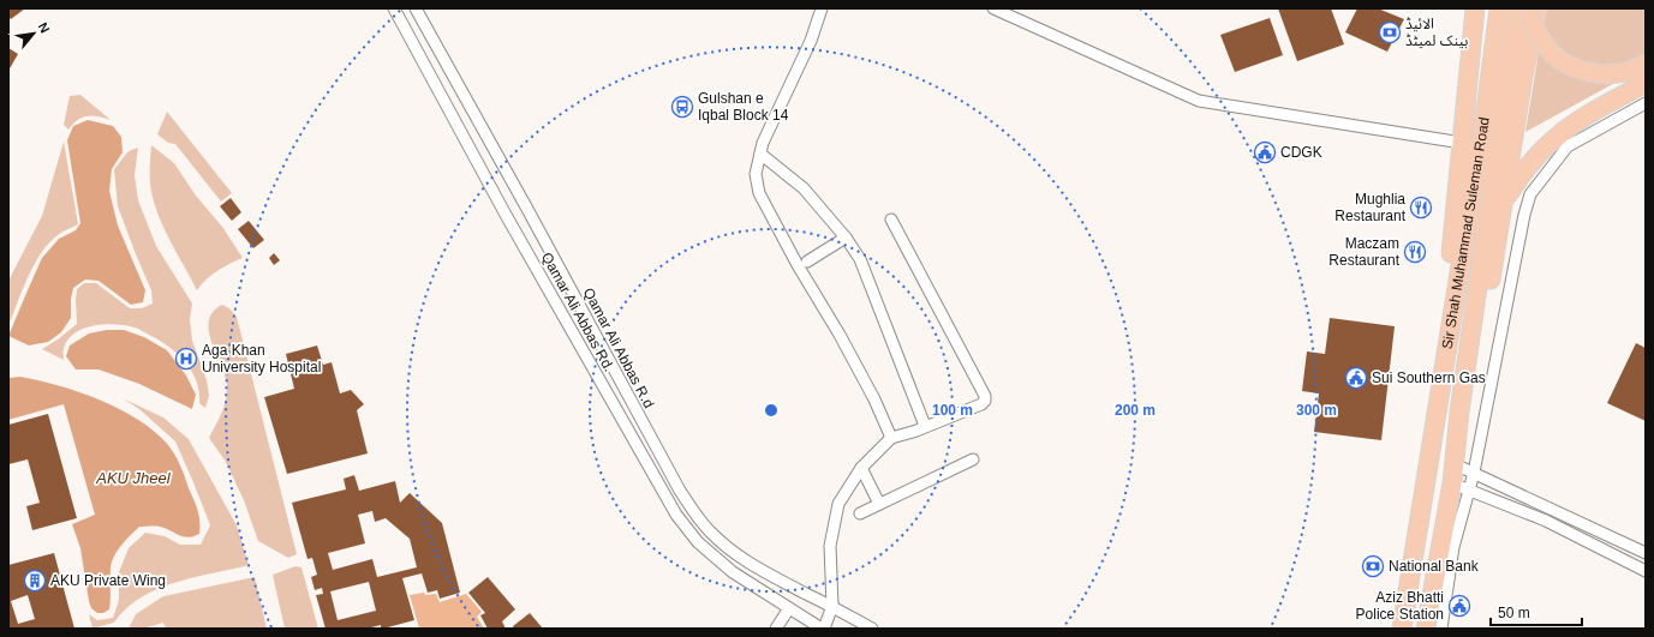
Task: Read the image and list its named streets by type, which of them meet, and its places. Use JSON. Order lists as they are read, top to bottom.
{
  "streets": {
    "highway": ["Sir Shah Muhammad Suleman Road"],
    "street": ["Qamar Ali Abbas Rd.", "Qamar Ali Abbas R.d"]
  },
  "water": ["AKU Jheel"],
  "places": {
    "bank": ["الائیڈ بینک لمیٹڈ", "National Bank"],
    "bus stop": ["Gulshan e Iqbal Block 14"],
    "public building": ["CDGK", "Sui Southern Gas", "Aziz Bhatti Police Station"],
    "restaurant": ["Mughlia Restaurant", "Maczam Restaurant"],
    "hospital": ["Aga Khan University Hospital"],
    "building": ["AKU Private Wing"]
  },
  "scale_bar": "50 m",
  "north": "top right",
  "rings": ["100 m", "200 m", "300 m"]
}
